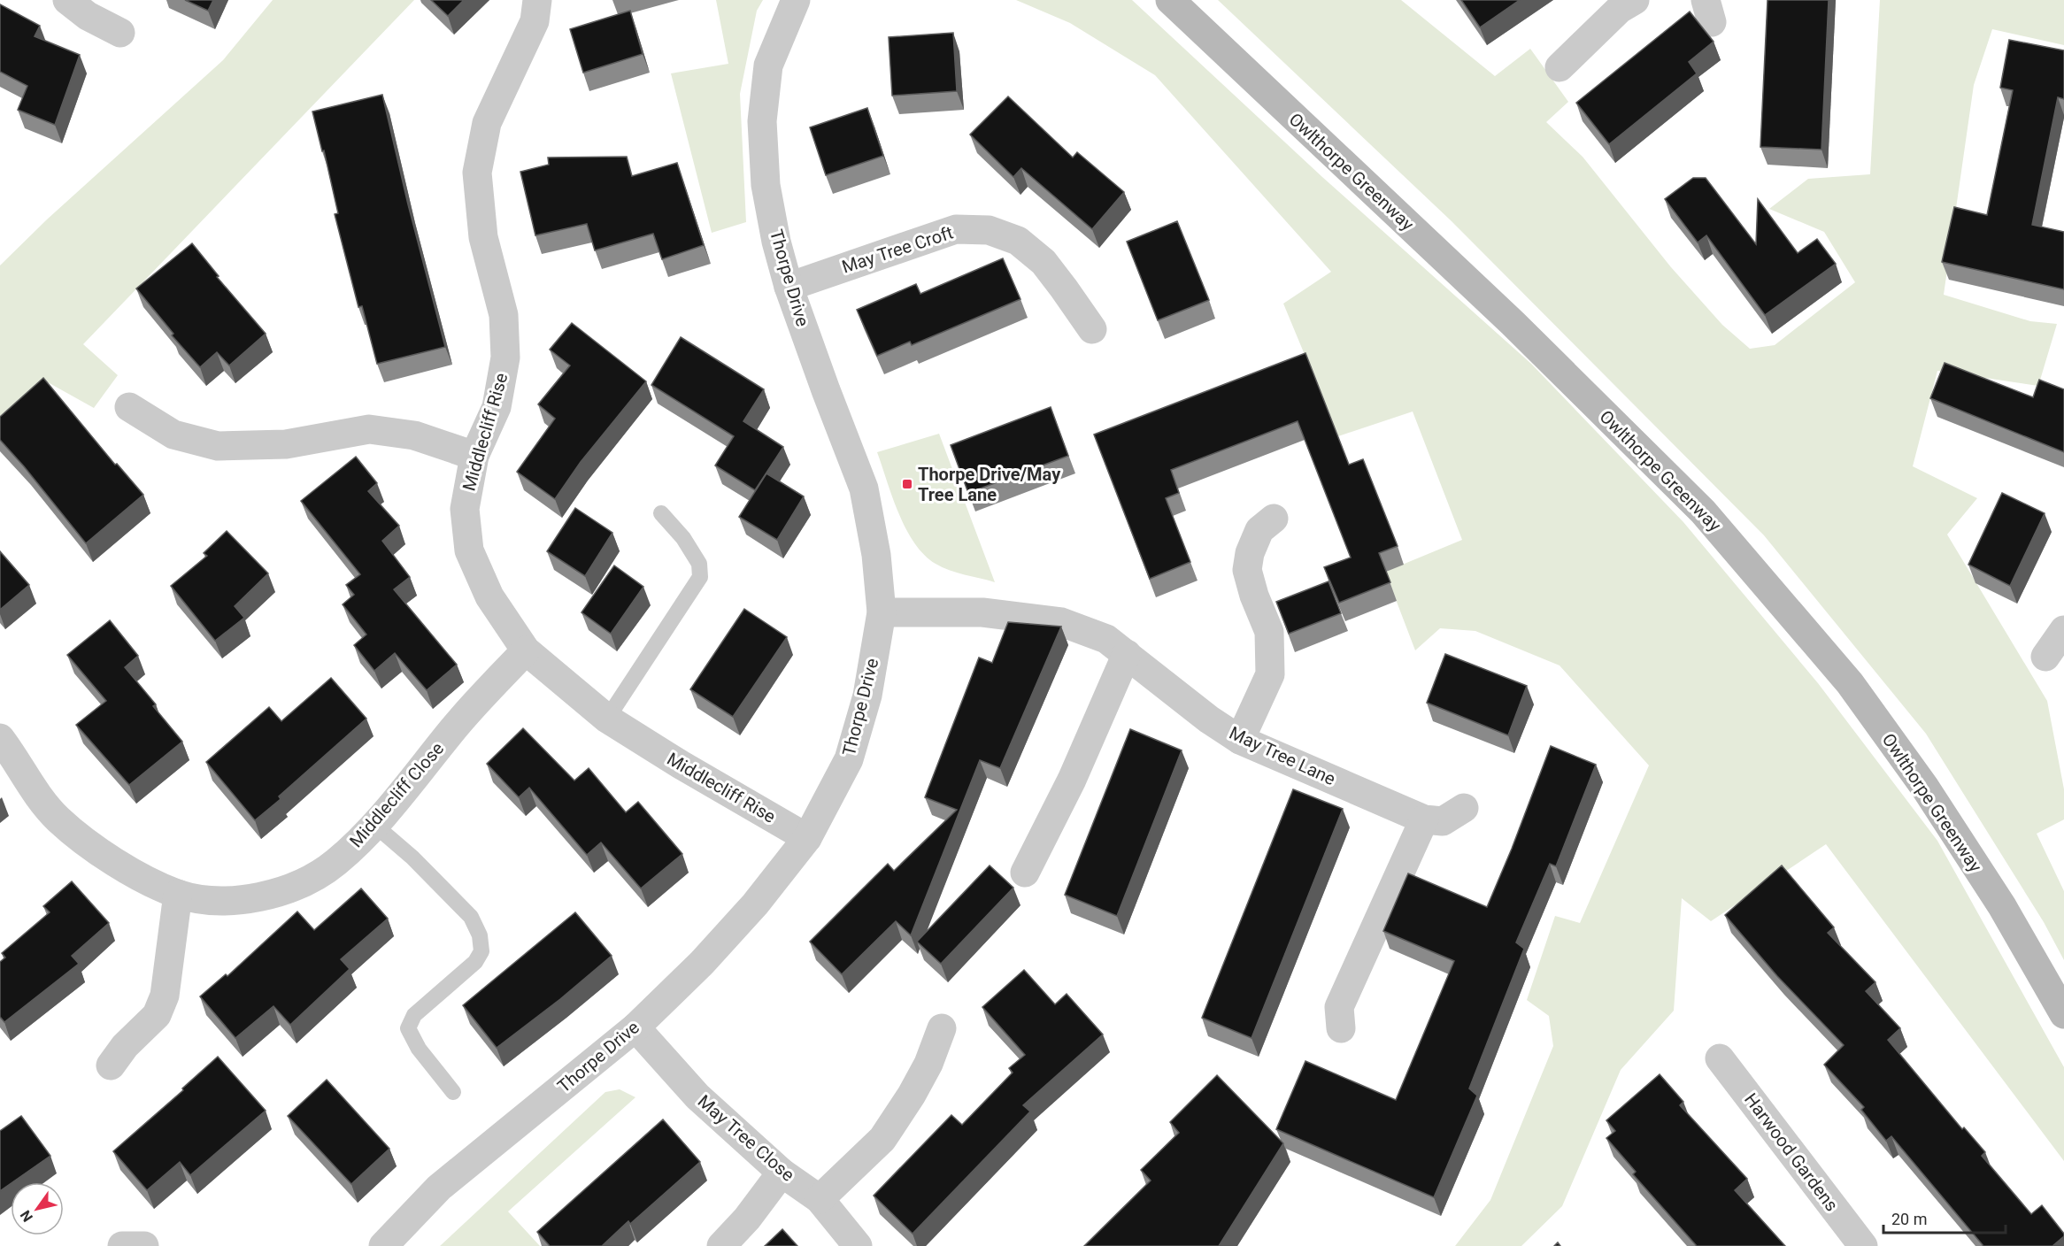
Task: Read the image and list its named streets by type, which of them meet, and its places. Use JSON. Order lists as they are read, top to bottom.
{
  "streets": {
    "street": [
      "Owlthorpe Greenway",
      "May Tree Croft",
      "Thorpe Drive",
      "Middlecliff Rise",
      "May Tree Lane",
      "Middlecliff Close",
      "May Tree Close",
      "Harwood Gardens"
    ]
  },
  "crossings": [
    ["May Tree Croft", "Thorpe Drive"],
    ["Thorpe Drive", "Middlecliff Rise"],
    ["Thorpe Drive", "May Tree Lane"],
    ["Thorpe Drive", "May Tree Close"],
    ["Middlecliff Rise", "Middlecliff Close"]
  ],
  "places": {
    "transit": ["Thorpe Drive/May Tree Lane"]
  },
  "scale_bar": "20 m",
  "north": "bottom left"
}
